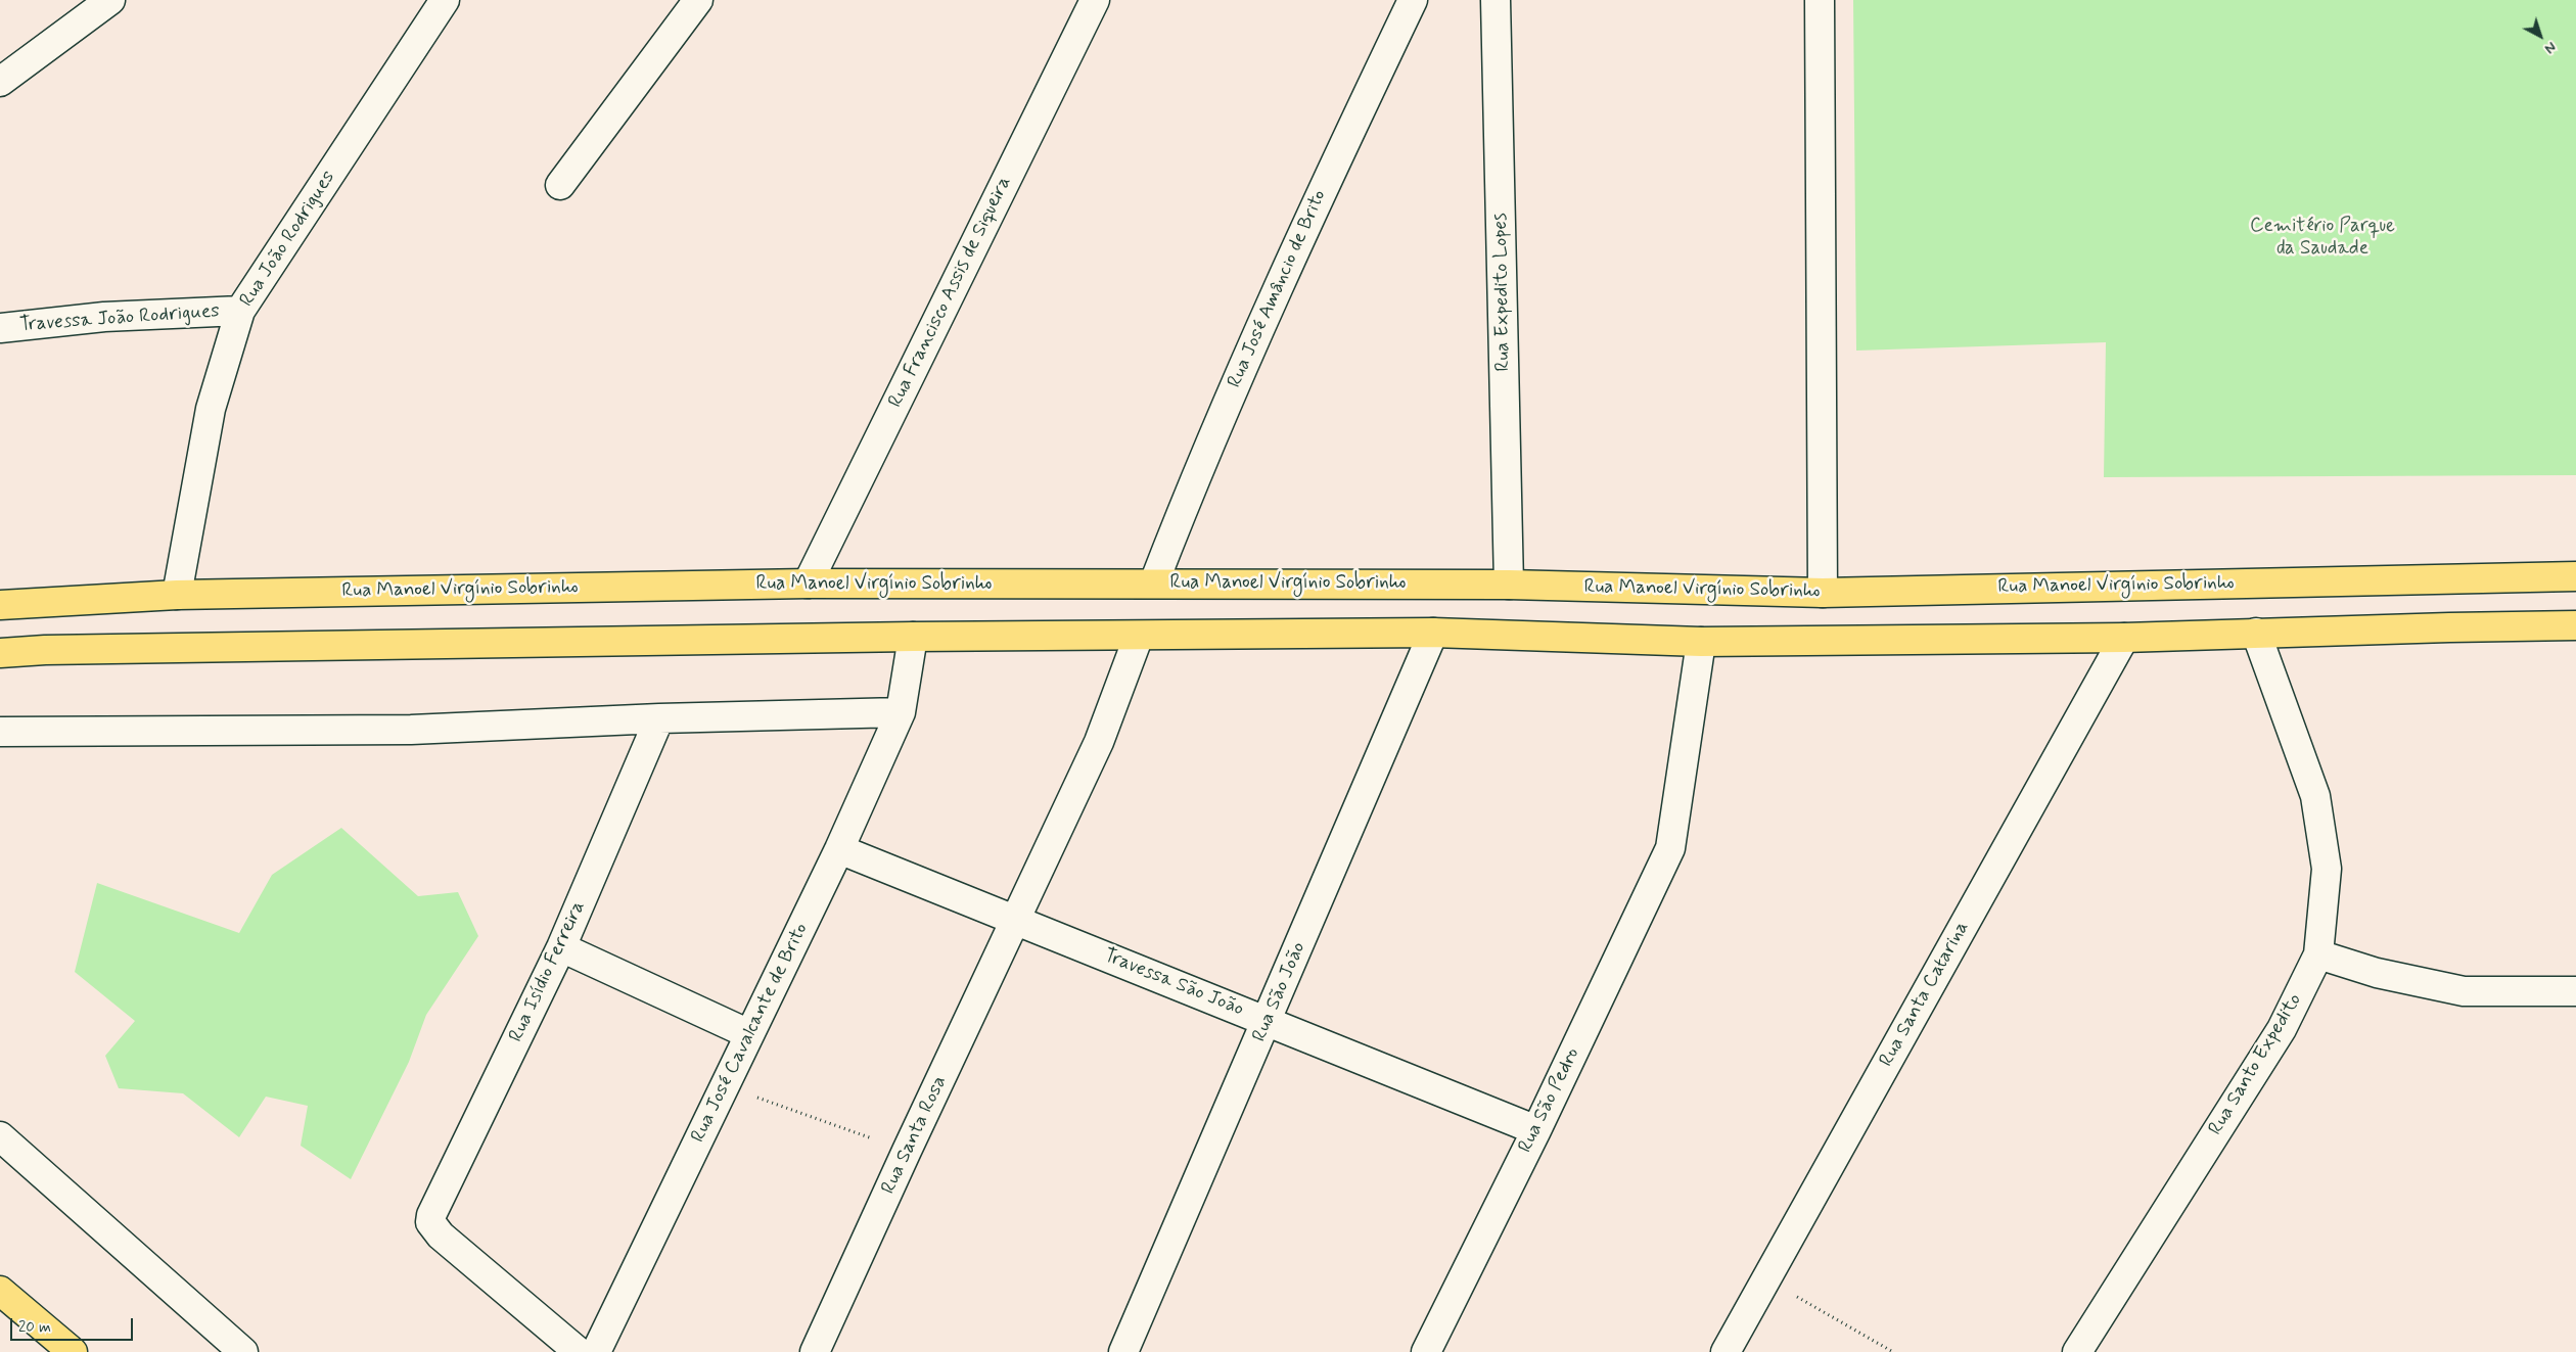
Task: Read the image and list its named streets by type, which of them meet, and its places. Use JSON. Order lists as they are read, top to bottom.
{
  "streets": {
    "main road": ["Rua Manoel Virgínio Sobrinho"],
    "street": [
      "Rua João Rodrigues",
      "Rua José Amâncio de Brito",
      "Rua Francisco Assis de Siqueira",
      "Rua Expedito Lopes",
      "Travessa João Rodrigues",
      "Rua Isídio Ferreira",
      "Travessa São João",
      "Rua São João",
      "Rua Santa Catarina",
      "Rua José Cavalcante de Brito",
      "Rua Santo Expedito",
      "Rua São Pedro",
      "Rua Santa Rosa"
    ]
  },
  "crossings": [
    ["Rua João Rodrigues", "Travessa João Rodrigues"],
    ["Rua João Rodrigues", "Rua Manoel Virgínio Sobrinho"],
    ["Rua José Amâncio de Brito", "Rua Manoel Virgínio Sobrinho"],
    ["Rua Francisco Assis de Siqueira", "Rua Manoel Virgínio Sobrinho"],
    ["Rua Expedito Lopes", "Rua Manoel Virgínio Sobrinho"],
    ["Travessa São João", "Rua São João"],
    ["Travessa São João", "Rua José Cavalcante de Brito"],
    ["Travessa São João", "Rua São Pedro"],
    ["Travessa São João", "Rua Santa Rosa"]
  ],
  "parks": ["Cemitério Parque da Saudade"],
  "scale_bar": "20 m",
  "north": "bottom right"
}
